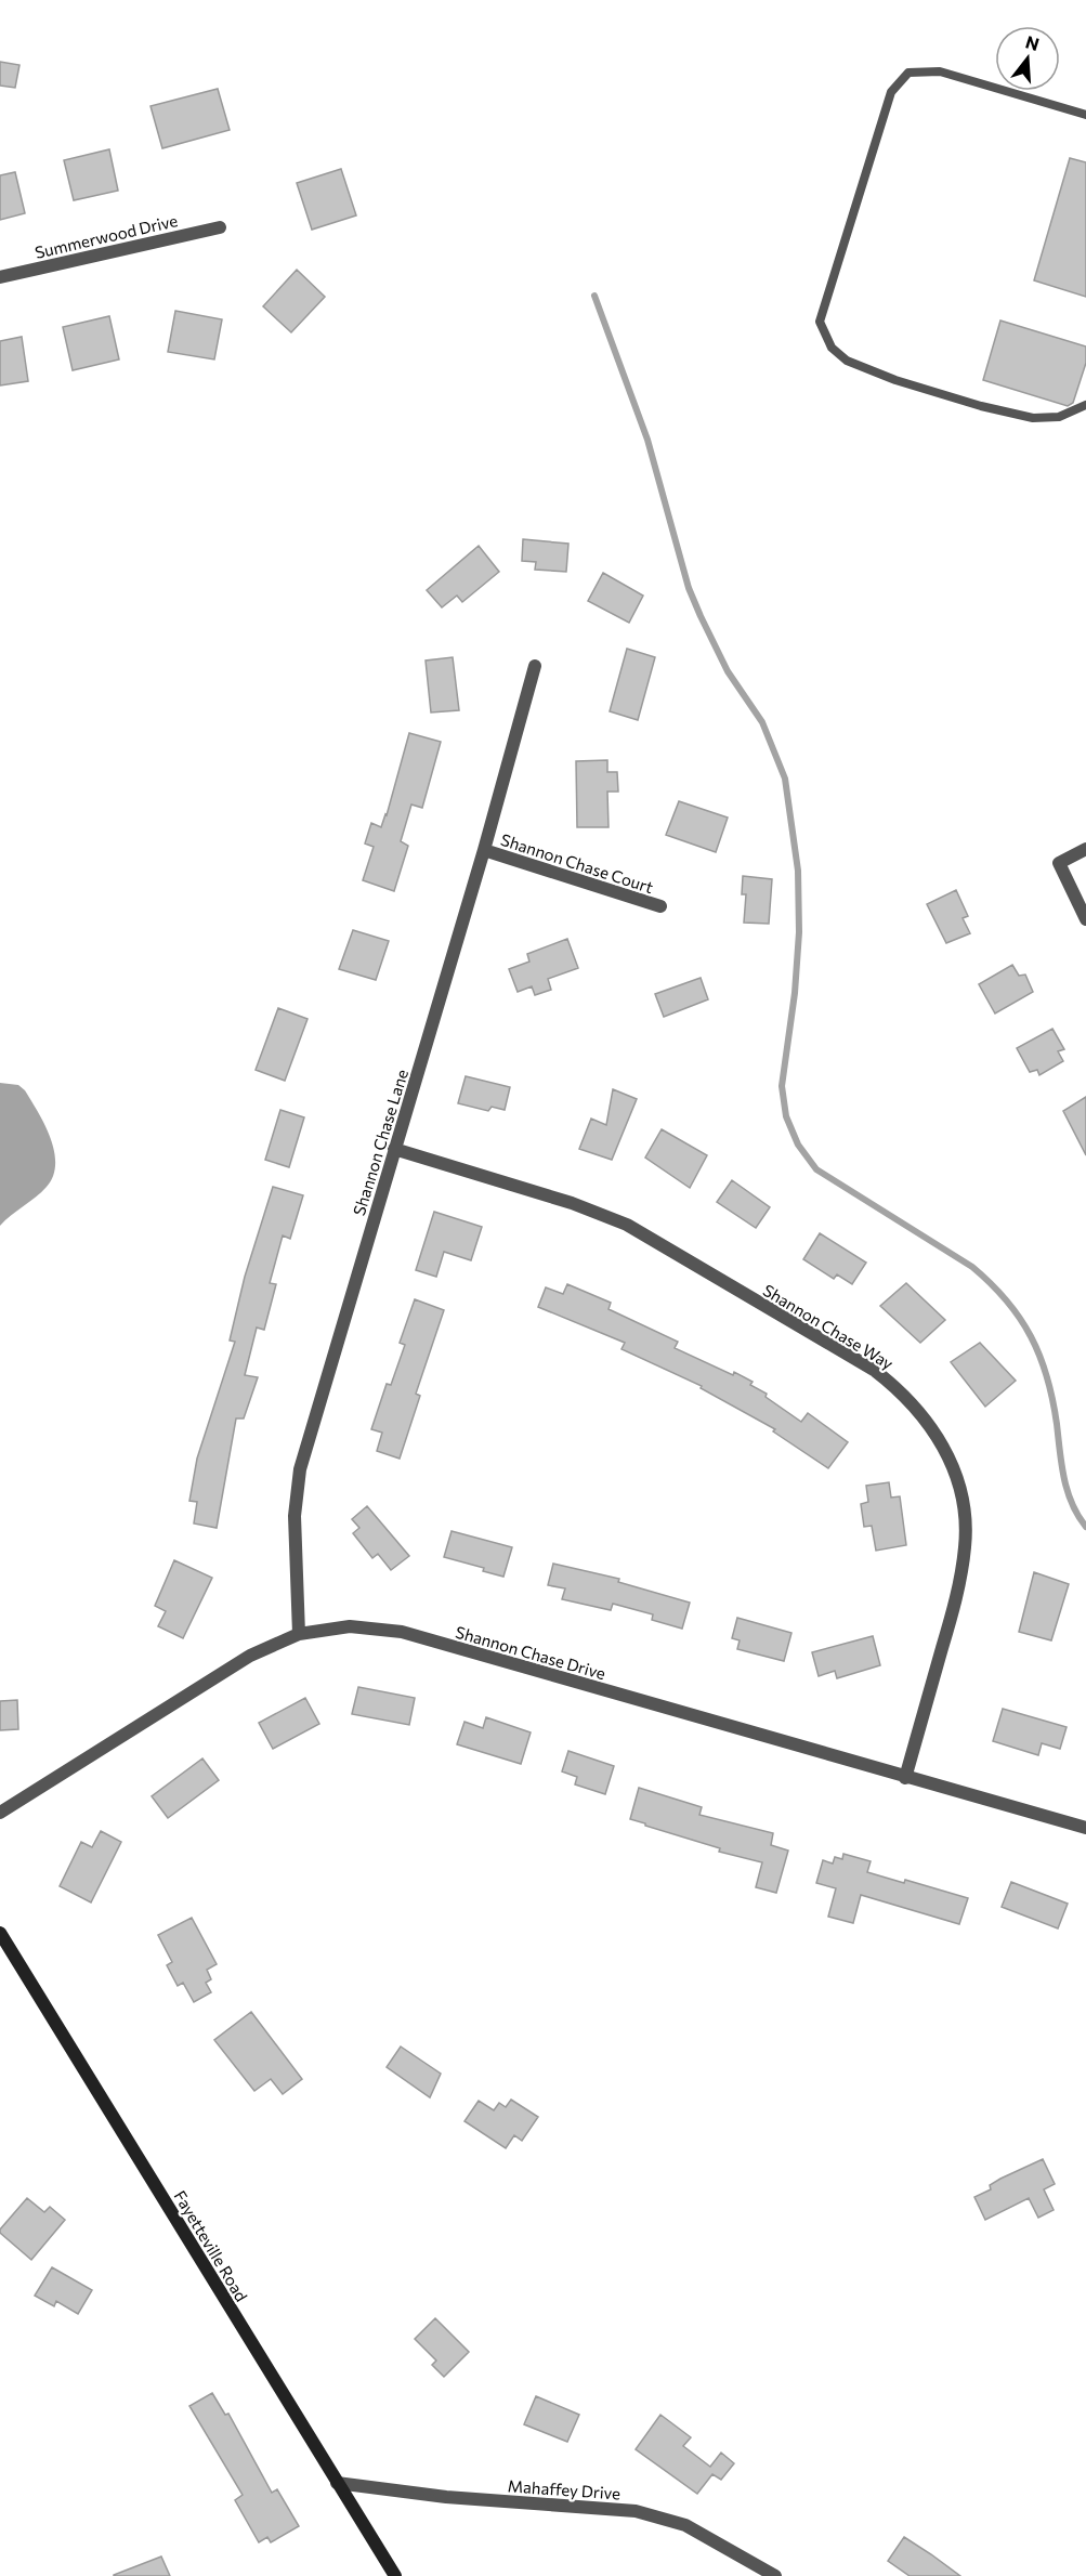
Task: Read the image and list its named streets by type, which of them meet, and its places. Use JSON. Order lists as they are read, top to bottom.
{
  "streets": {
    "street": [
      "Summerwood Drive",
      "Shannon Chase Court",
      "Shannon Chase Lane",
      "Shannon Chase Way",
      "Shannon Chase Drive",
      "Fayetteville Road",
      "Mahaffey Drive"
    ]
  },
  "crossings": [
    ["Shannon Chase Court", "Shannon Chase Lane"],
    ["Shannon Chase Lane", "Shannon Chase Way"],
    ["Shannon Chase Lane", "Shannon Chase Drive"],
    ["Shannon Chase Way", "Shannon Chase Drive"],
    ["Fayetteville Road", "Mahaffey Drive"]
  ],
  "north": "top"
}
